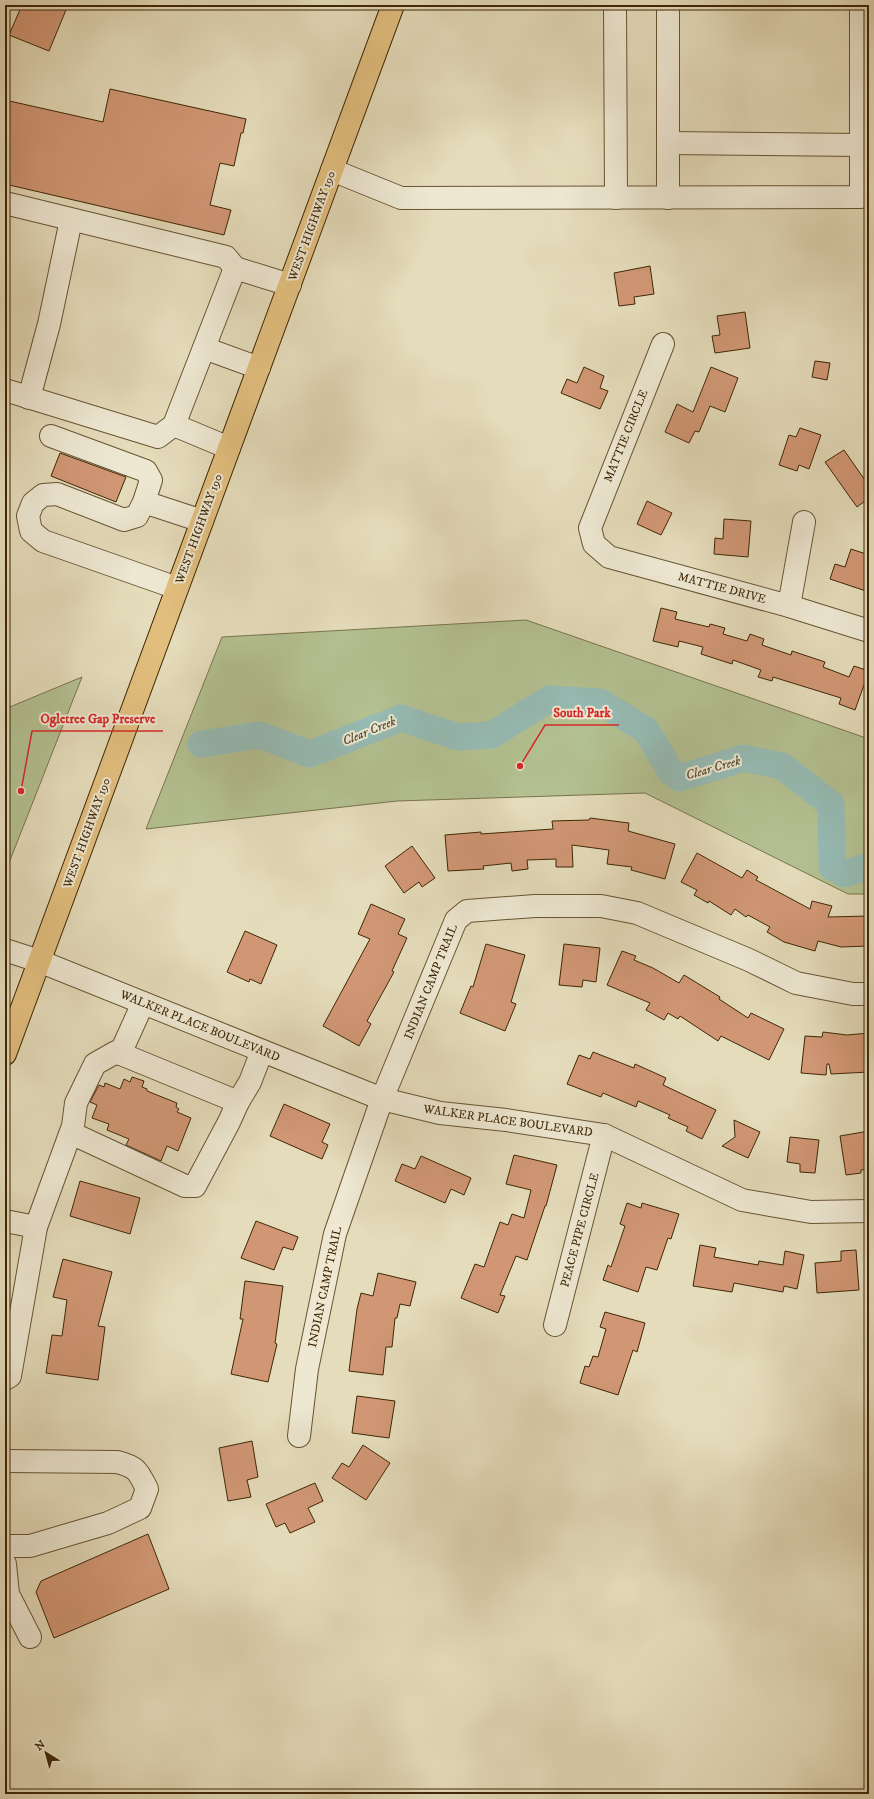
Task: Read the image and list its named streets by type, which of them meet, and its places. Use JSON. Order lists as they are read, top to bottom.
{
  "streets": {
    "main road": ["WEST HIGHWAY 190"],
    "street": [
      "MATTIE CIRCLE",
      "MATTIE DRIVE",
      "INDIAN CAMP TRAIL",
      "WALKER PLACE BOULEVARD",
      "PEACE PIPE CIRCLE"
    ]
  },
  "crossings": [
    ["WEST HIGHWAY 190", "WALKER PLACE BOULEVARD"],
    ["MATTIE CIRCLE", "MATTIE DRIVE"],
    ["INDIAN CAMP TRAIL", "WALKER PLACE BOULEVARD"],
    ["WALKER PLACE BOULEVARD", "PEACE PIPE CIRCLE"]
  ],
  "water": ["Clear Creek"],
  "places": ["South Park", "Ogletree Gap Preserve"],
  "north": "top left"
}
